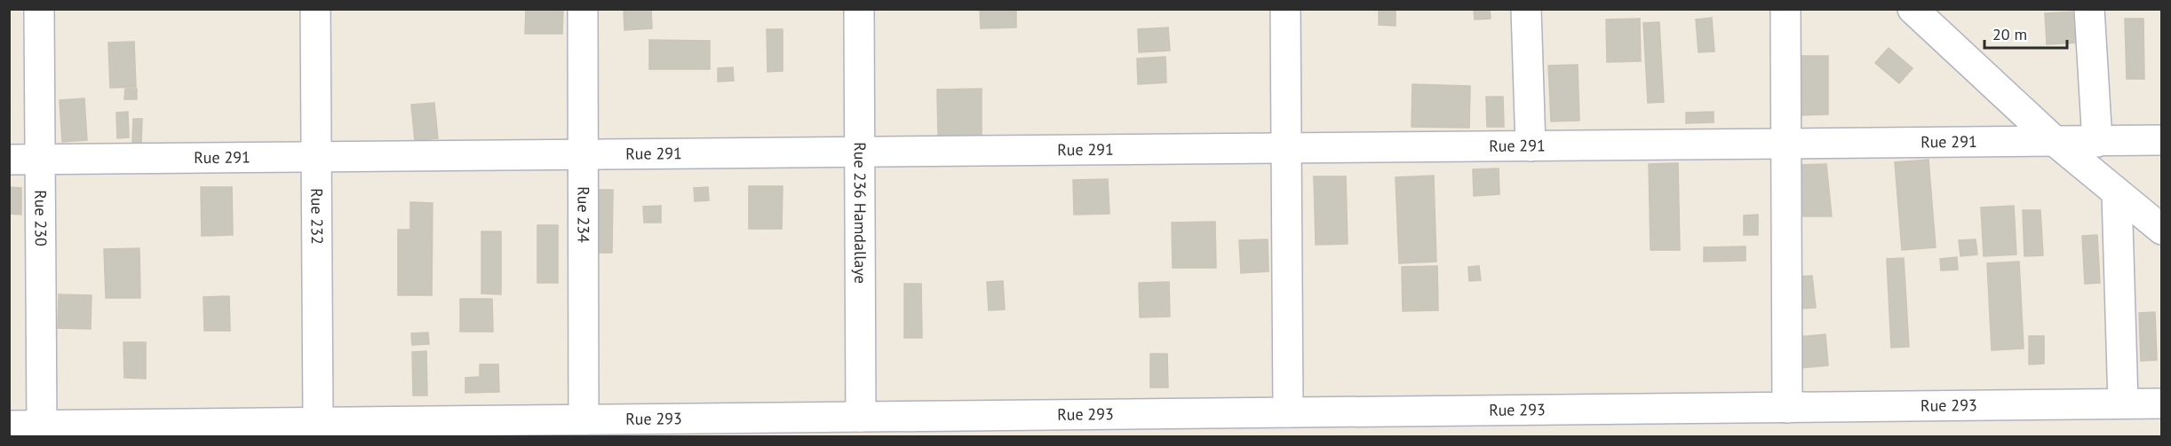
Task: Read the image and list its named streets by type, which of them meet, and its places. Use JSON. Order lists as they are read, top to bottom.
{
  "streets": {
    "street": [
      "Rue 291",
      "Rue 236 Hamdallaye",
      "Rue 234",
      "Rue 232",
      "Rue 230",
      "Rue 293"
    ]
  },
  "crossings": [
    ["Rue 291", "Rue 236 Hamdallaye"],
    ["Rue 291", "Rue 234"],
    ["Rue 291", "Rue 232"],
    ["Rue 291", "Rue 230"],
    ["Rue 236 Hamdallaye", "Rue 293"],
    ["Rue 234", "Rue 293"],
    ["Rue 232", "Rue 293"],
    ["Rue 230", "Rue 293"]
  ],
  "scale_bar": "20 m"
}
